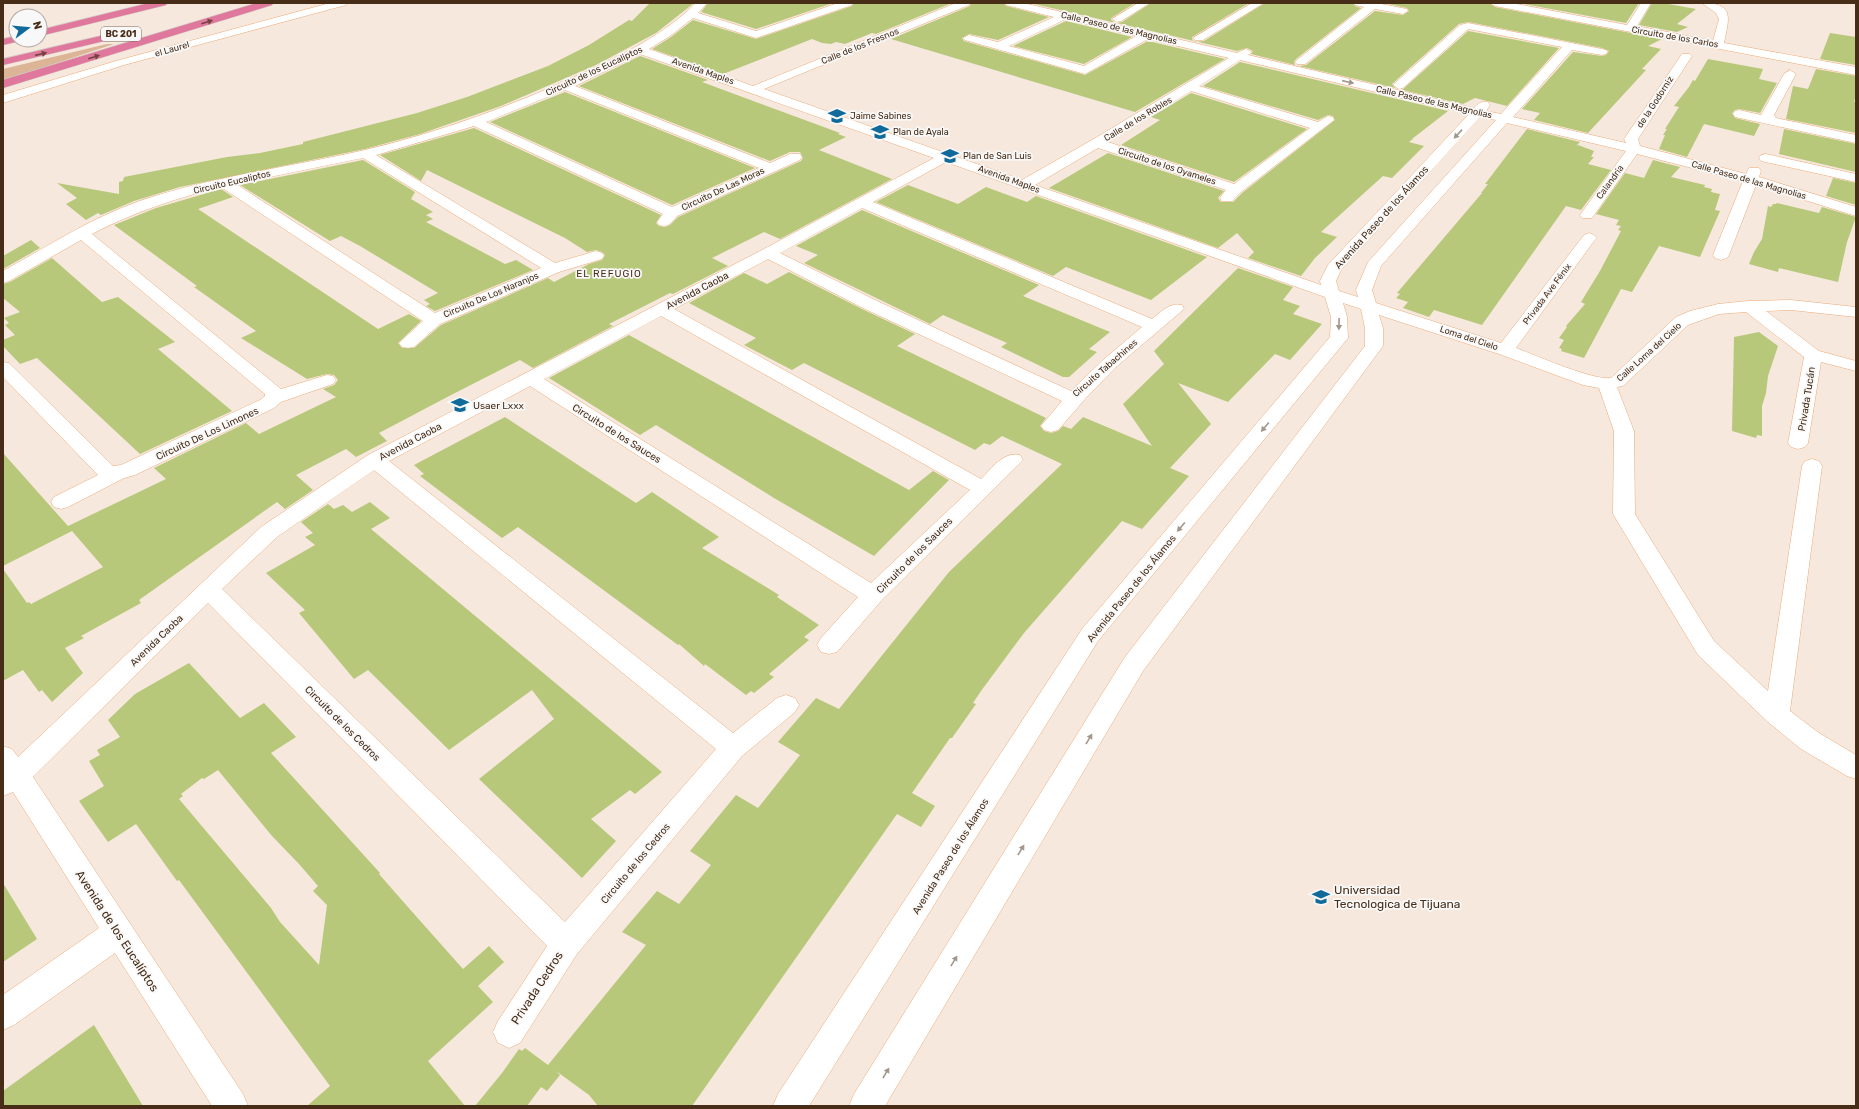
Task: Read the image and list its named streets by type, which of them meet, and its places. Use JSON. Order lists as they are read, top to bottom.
{
  "streets": {
    "highway": ["BC 201"],
    "street": [
      "Calle Paseo de las Magnolias",
      "Circuito de los Carlos",
      "Calle de los Fresnos",
      "el Laurel",
      "Circuito de los Eucaliptos",
      "Avenida Maples",
      "de la Godorniz",
      "Calle de los Robles",
      "Circuito de los Oyameles",
      "Circuito Eucaliptos",
      "Calandria",
      "Circuito De Las Moras",
      "Avenida Paseo de los Álamos",
      "Avenida Caoba",
      "Privada Ave Fénix",
      "Circuito De Los Naranjos",
      "Loma del Cielo",
      "Calle Loma del Cielo",
      "Circuito Tabachines",
      "Privada Tucán",
      "Circuito De Los Limones",
      "Circuito de los Sauces",
      "Circuito de los Cedros",
      "Avenida de los Eucalíptos",
      "Privada Cedros"
    ]
  },
  "crossings": [
    ["Calle Paseo de las Magnolias", "de la Godorniz"],
    ["Calle Paseo de las Magnolias", "Calle de los Robles"],
    ["Calle Paseo de las Magnolias", "Calandria"],
    ["Calle Paseo de las Magnolias", "Avenida Paseo de los Álamos"],
    ["Calle de los Fresnos", "Avenida Maples"],
    ["Circuito de los Eucaliptos", "Avenida Maples"],
    ["Circuito de los Eucaliptos", "Circuito Eucaliptos"],
    ["Circuito de los Eucaliptos", "Circuito De Las Moras"],
    ["Avenida Maples", "Calle de los Robles"],
    ["Avenida Maples", "Avenida Paseo de los Álamos"],
    ["Avenida Maples", "Avenida Caoba"],
    ["Avenida Maples", "Loma del Cielo"],
    ["de la Godorniz", "Calandria"],
    ["Calle de los Robles", "Circuito de los Oyameles"],
    ["Circuito Eucaliptos", "Circuito De Las Moras"],
    ["Circuito Eucaliptos", "Circuito De Los Naranjos"],
    ["Avenida Paseo de los Álamos", "Loma del Cielo"],
    ["Avenida Caoba", "Circuito Tabachines"],
    ["Avenida Caoba", "Circuito de los Sauces"],
    ["Avenida Caoba", "Circuito de los Cedros"],
    ["Avenida Caoba", "Avenida de los Eucalíptos"],
    ["Privada Ave Fénix", "Loma del Cielo"],
    ["Loma del Cielo", "Calle Loma del Cielo"],
    ["Calle Loma del Cielo", "Privada Tucán"],
    ["Circuito de los Cedros", "Privada Cedros"]
  ],
  "districts": ["EL REFUGIO"],
  "places": {
    "school or university": [
      "Jaime Sabines",
      "Plan de Ayala",
      "Plan de San Luis",
      "Usaer Lxxx",
      "Universidad Tecnologica de Tijuana"
    ]
  },
  "north": "right"
}
